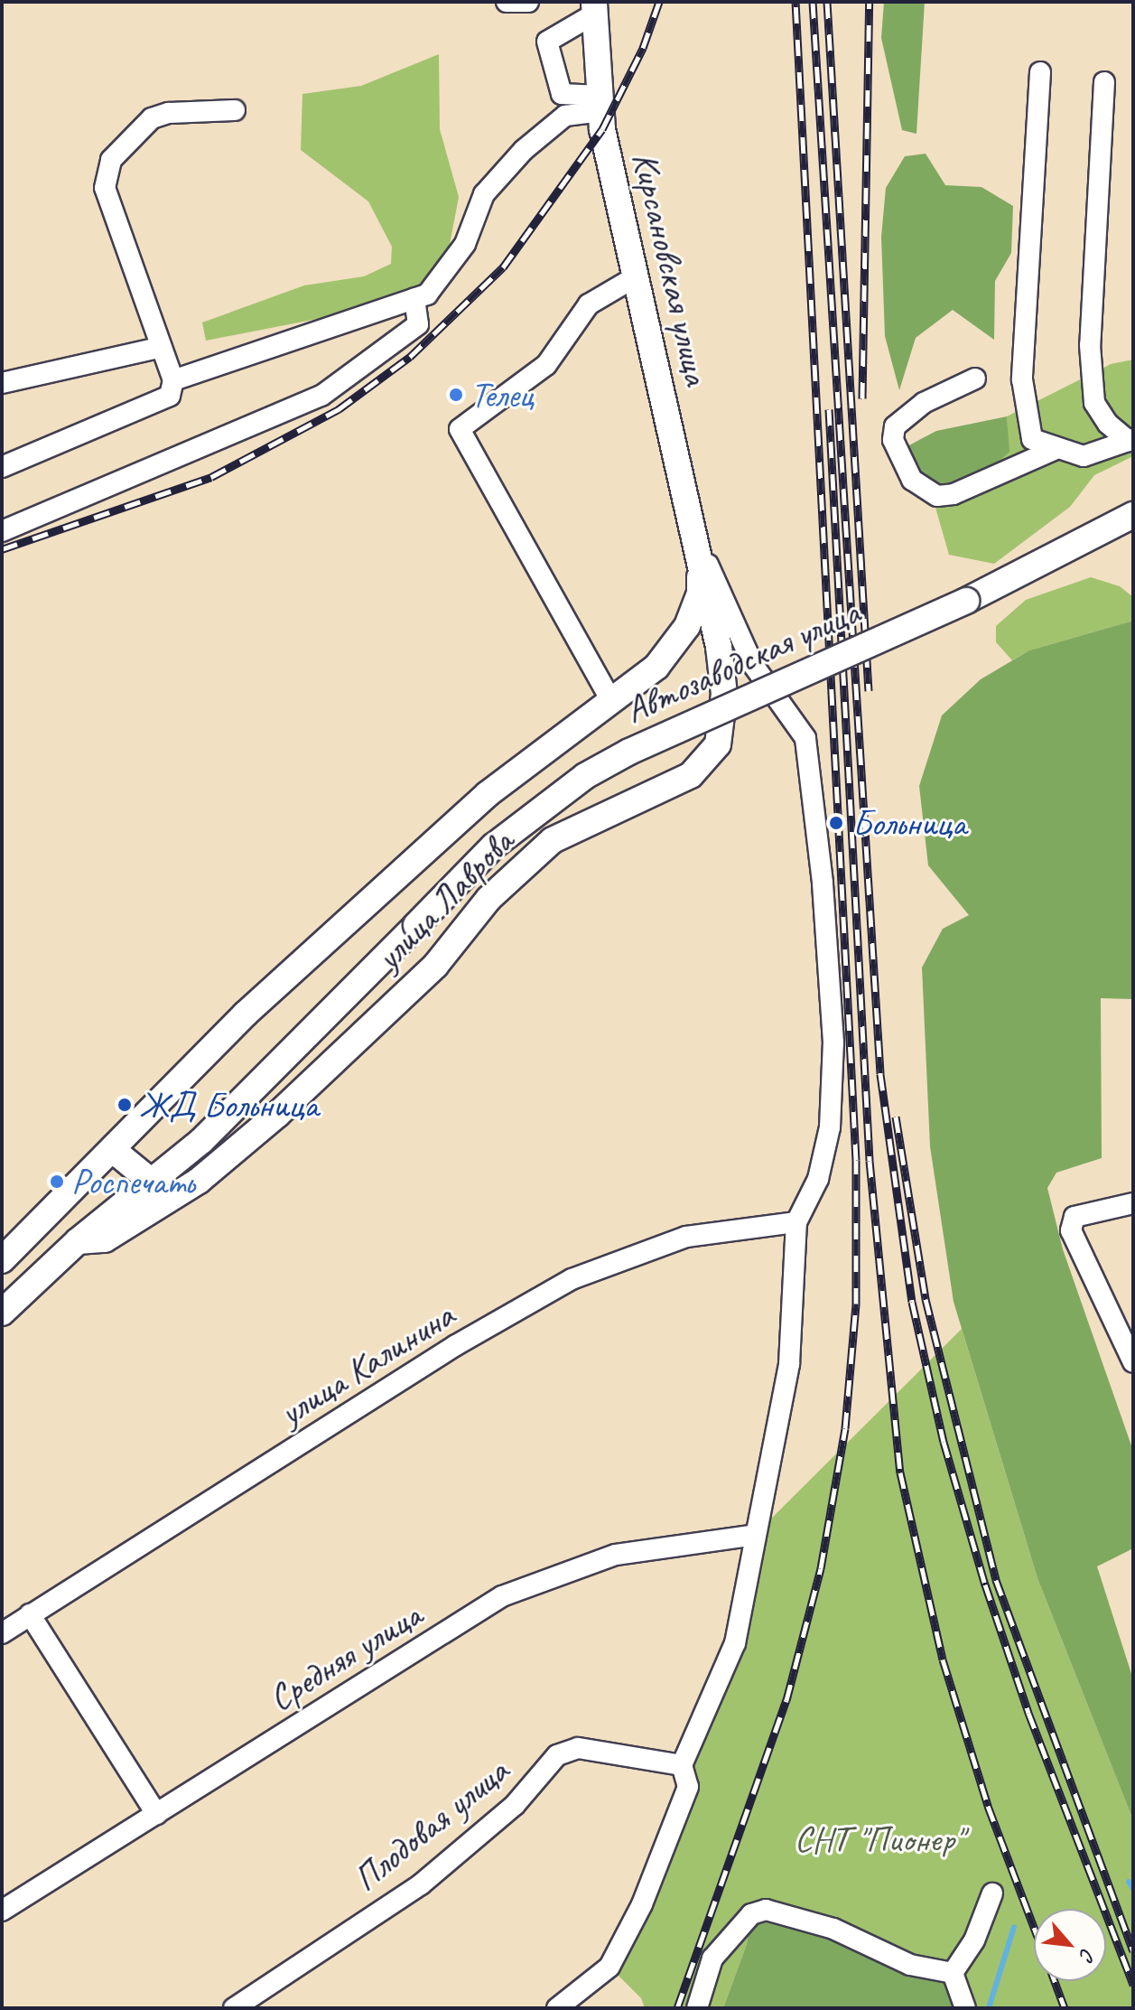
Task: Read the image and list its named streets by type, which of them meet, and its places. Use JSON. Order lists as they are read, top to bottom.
{
  "streets": {
    "main road": ["Кирсановская улица", "Автозаводская улица", "улица Лаврова"],
    "street": ["улица Калинина", "Средняя улица", "Плодовая улица"]
  },
  "crossings": [
    ["Кирсановская улица", "улица Лаврова"],
    ["Автозаводская улица", "улица Лаврова"]
  ],
  "parks": ["СНТ \"Пионер\""],
  "places": [
    "Телец",
    "Больница",
    "ЖД Больница",
    "Роспечать"
  ],
  "north": "bottom right"
}
